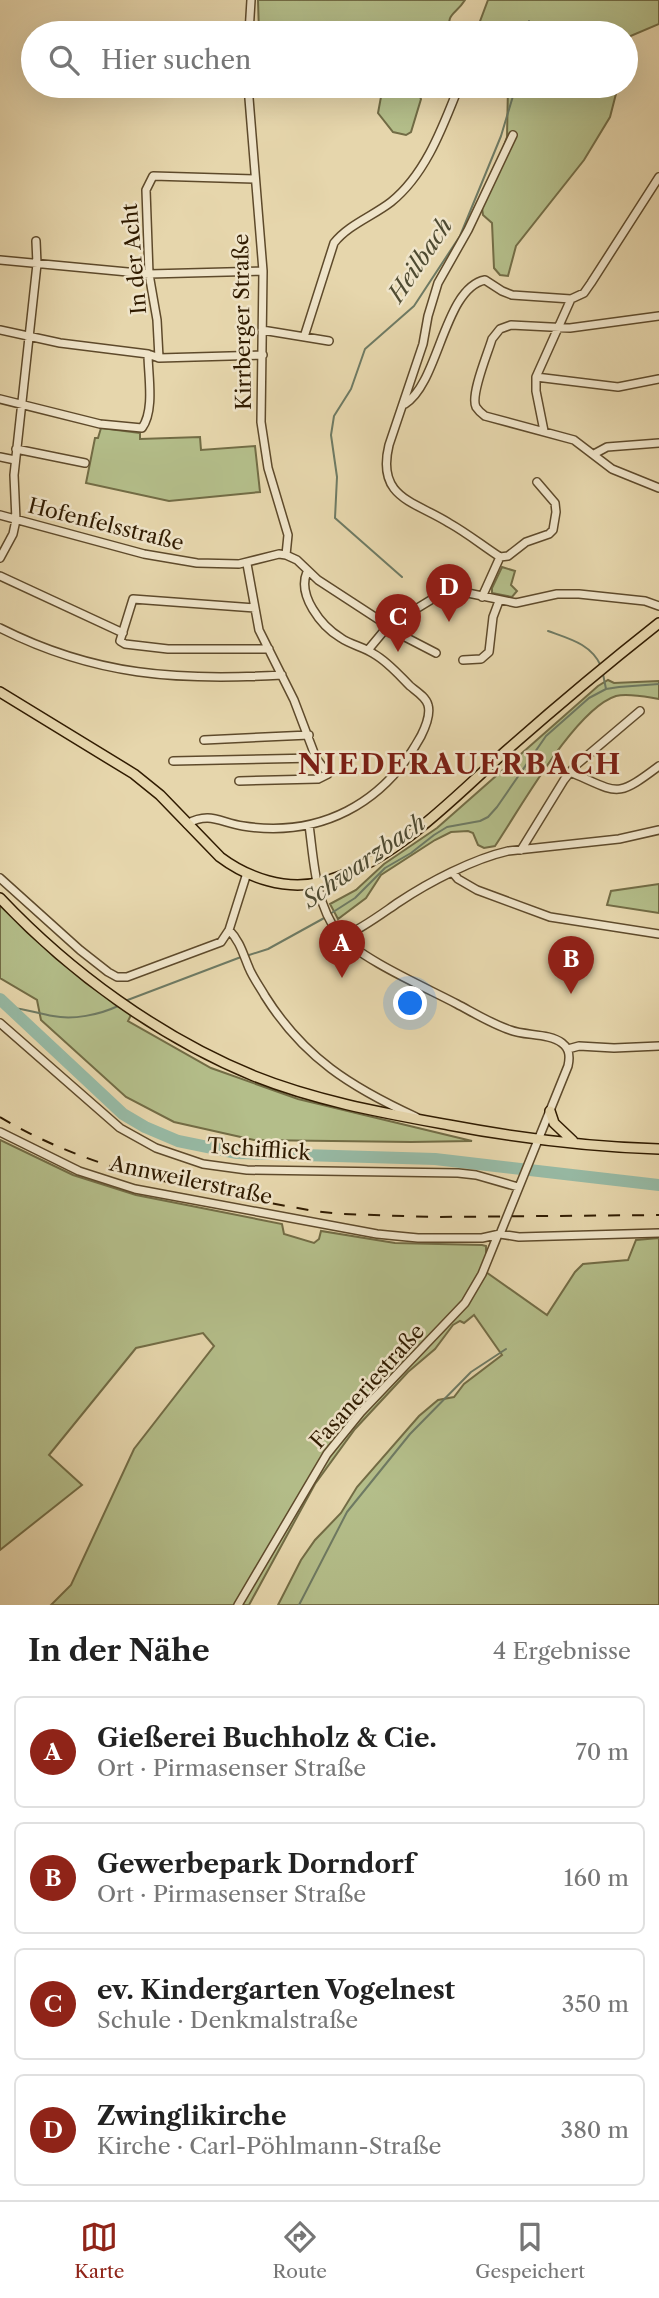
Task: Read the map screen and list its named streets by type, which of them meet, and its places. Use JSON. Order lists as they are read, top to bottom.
{
  "streets": {
    "street": [
      "In der Acht",
      "Kirrberger Straße",
      "Hofenfelsstraße",
      "Tschifflick",
      "Annweilerstraße",
      "Fasaneriestraße"
    ]
  },
  "crossings": [
    ["In der Acht", "Kirrberger Straße"],
    ["Kirrberger Straße", "Hofenfelsstraße"],
    ["Annweilerstraße", "Fasaneriestraße"]
  ],
  "districts": ["NIEDERAUERBACH"],
  "water": ["Heilbach", "Schwarzbach"],
  "page": {
    "search": "Hier suchen",
    "pins": [
      "D",
      "C",
      "A",
      "B"
    ],
    "heading": ["In der Nähe", "4 Ergebnisse"],
    "list": [
      {
        "mark": "A",
        "name": "Gießerei Buchholz & Cie.",
        "note": "Ort · Pirmasenser Straße",
        "value": "70 m"
      },
      {
        "mark": "B",
        "name": "Gewerbepark Dorndorf",
        "note": "Ort · Pirmasenser Straße",
        "value": "160 m"
      },
      {
        "mark": "C",
        "name": "ev. Kindergarten Vogelnest",
        "note": "Schule · Denkmalstraße",
        "value": "350 m"
      },
      {
        "mark": "D",
        "name": "Zwinglikirche",
        "note": "Kirche · Carl-Pöhlmann-Straße",
        "value": "380 m"
      }
    ],
    "nav": ["Karte", "Route", "Gespeichert"]
  }
}
